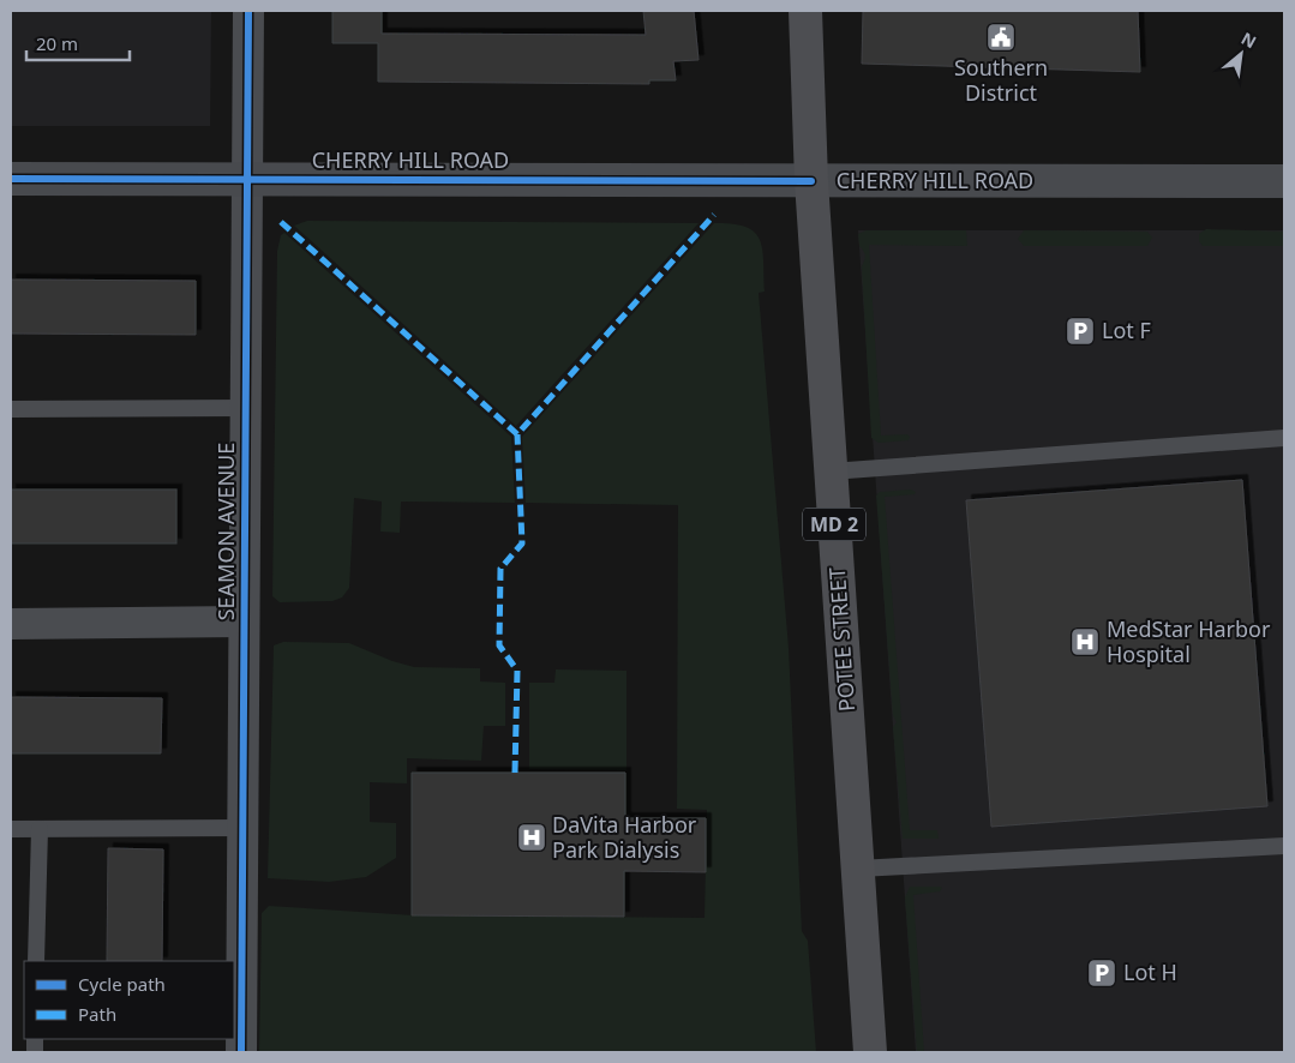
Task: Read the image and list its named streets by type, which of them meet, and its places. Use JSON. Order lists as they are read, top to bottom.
{
  "streets": {
    "main road": ["MD 2", "POTEE STREET"],
    "street": ["CHERRY HILL ROAD", "SEAMON AVENUE"]
  },
  "crossings": [
    ["CHERRY HILL ROAD", "SEAMON AVENUE"],
    ["CHERRY HILL ROAD", "POTEE STREET"]
  ],
  "places": {
    "public building": ["Southern District"],
    "parking": ["Lot F", "Lot H"],
    "hospital": ["MedStar Harbor Hospital", "DaVita Harbor Park Dialysis"]
  },
  "legend": ["Cycle path", "Path"],
  "scale_bar": "20 m",
  "north": "top right"
}
